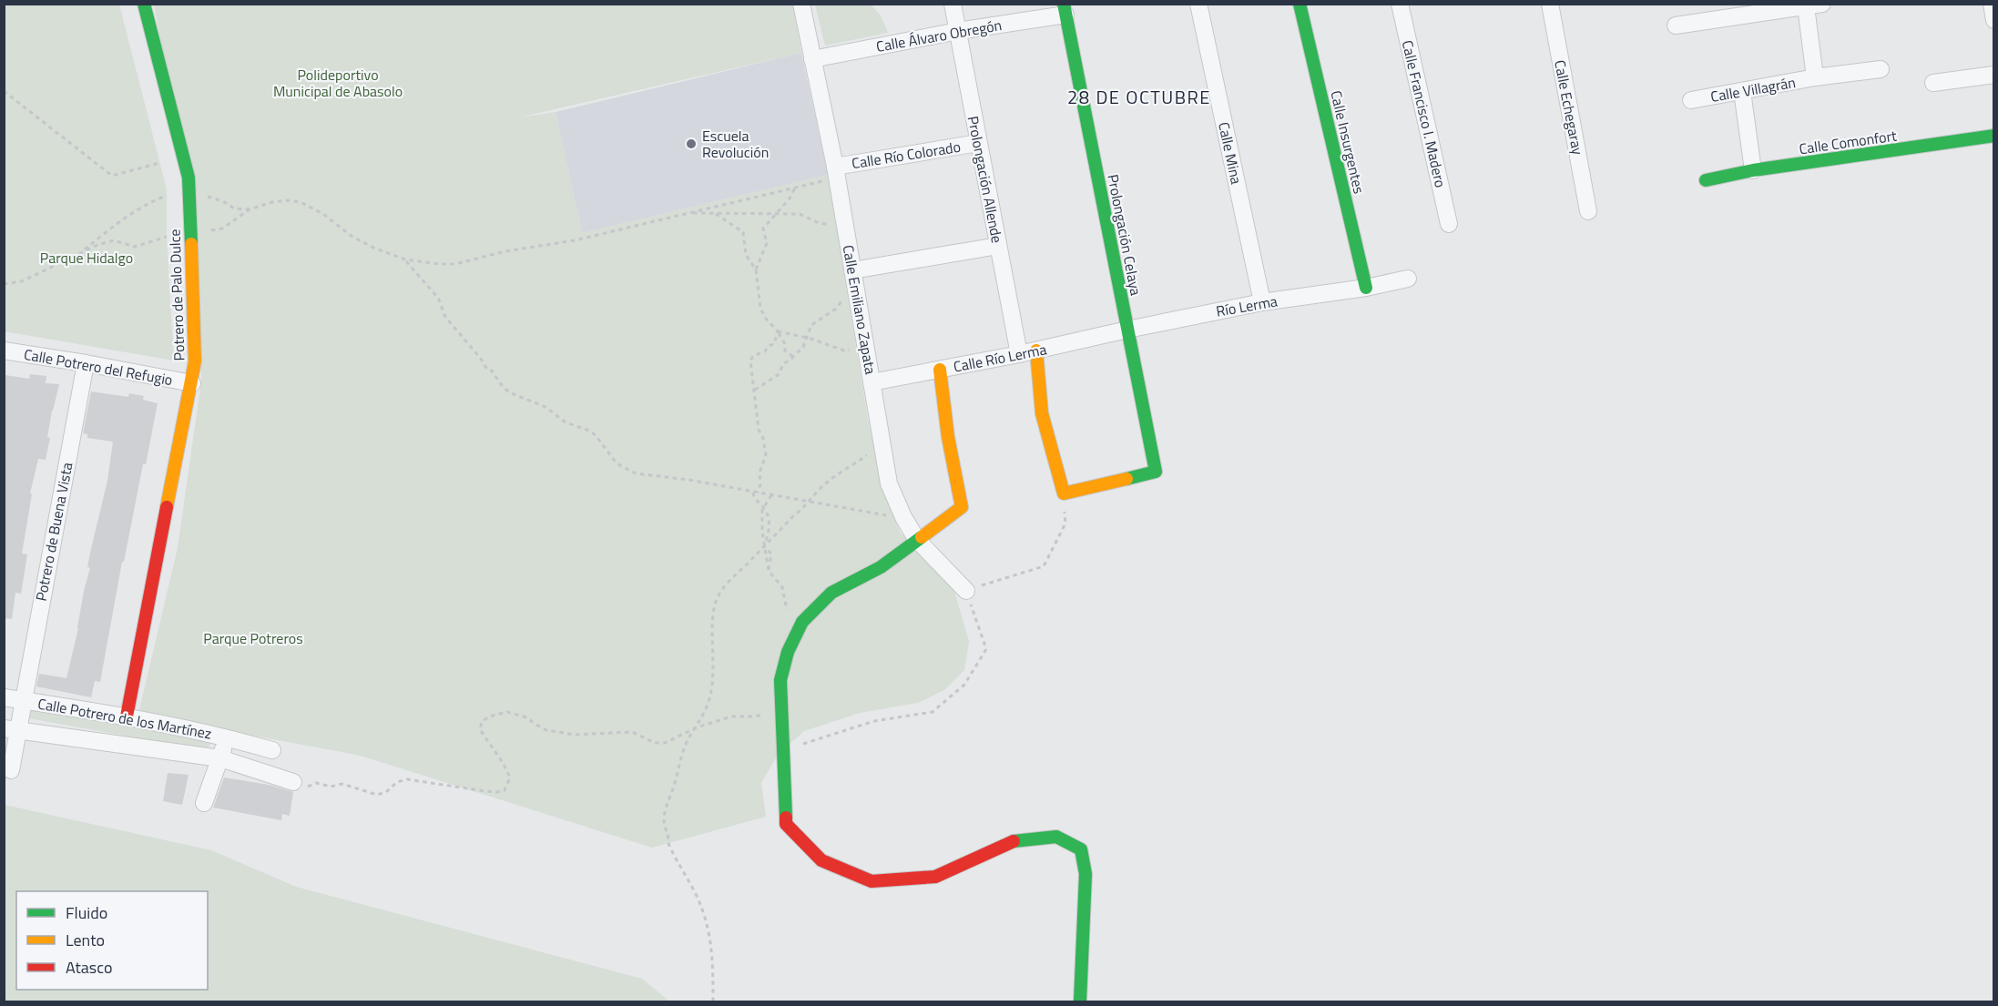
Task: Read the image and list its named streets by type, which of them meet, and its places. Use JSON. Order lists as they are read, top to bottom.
{
  "streets": {
    "street": [
      "Calle Álvaro Obregón",
      "Calle Villagrán",
      "Calle Echegaray",
      "Calle Francisco I. Madero",
      "Calle Insurgentes",
      "Calle Comonfort",
      "Calle Mina",
      "Calle Río Colorado",
      "Prolongación Allende",
      "Prolongación Celaya",
      "Potrero de Palo Dulce",
      "Río Lerma",
      "Calle Emiliano Zapata",
      "Calle Río Lerma",
      "Calle Potrero del Refugio",
      "Potrero de Buena Vista",
      "Calle Potrero de los Martínez"
    ]
  },
  "crossings": [
    ["Calle Álvaro Obregón", "Prolongación Allende"],
    ["Calle Álvaro Obregón", "Prolongación Celaya"],
    ["Calle Álvaro Obregón", "Calle Emiliano Zapata"],
    ["Calle Insurgentes", "Río Lerma"],
    ["Calle Mina", "Río Lerma"],
    ["Calle Río Colorado", "Prolongación Allende"],
    ["Calle Río Colorado", "Calle Emiliano Zapata"],
    ["Prolongación Allende", "Calle Río Lerma"],
    ["Prolongación Celaya", "Río Lerma"],
    ["Prolongación Celaya", "Calle Río Lerma"],
    ["Potrero de Palo Dulce", "Calle Potrero del Refugio"],
    ["Potrero de Palo Dulce", "Calle Potrero de los Martínez"],
    ["Río Lerma", "Calle Río Lerma"],
    ["Calle Emiliano Zapata", "Calle Río Lerma"],
    ["Calle Potrero del Refugio", "Potrero de Buena Vista"],
    ["Potrero de Buena Vista", "Calle Potrero de los Martínez"]
  ],
  "districts": ["28 DE OCTUBRE"],
  "parks": ["Polideportivo Municipal de Abasolo", "Parque Hidalgo", "Parque Potreros"],
  "places": ["Escuela Revolución"],
  "legend": ["Fluido", "Lento", "Atasco"]
}
